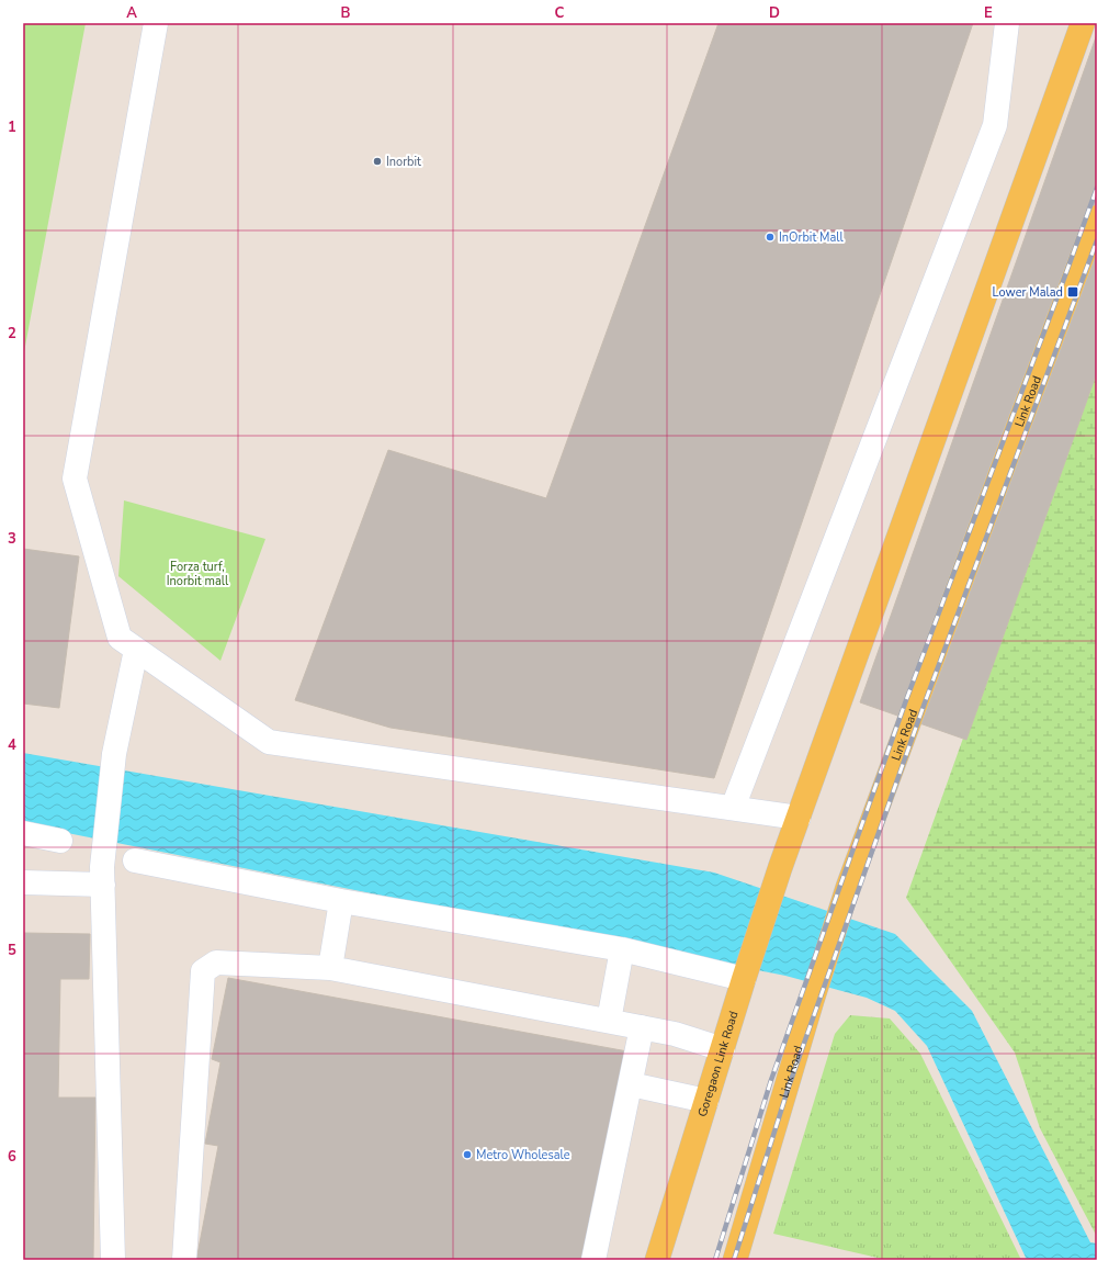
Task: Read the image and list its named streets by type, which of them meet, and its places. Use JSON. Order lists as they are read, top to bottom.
{
  "streets": {
    "main road": ["Link Road", "Goregaon Link Road"]
  },
  "parks": ["Forza turf, Inorbit mall"],
  "places": {
    "other": ["Inorbit", "InOrbit Mall", "Metro Wholesale"],
    "transit": ["Lower Malad"]
  },
  "grid": {
    "columns": [
      "A",
      "B",
      "C",
      "D",
      "E"
    ],
    "rows": [
      "1",
      "2",
      "3",
      "4",
      "5",
      "6"
    ]
  }
}
